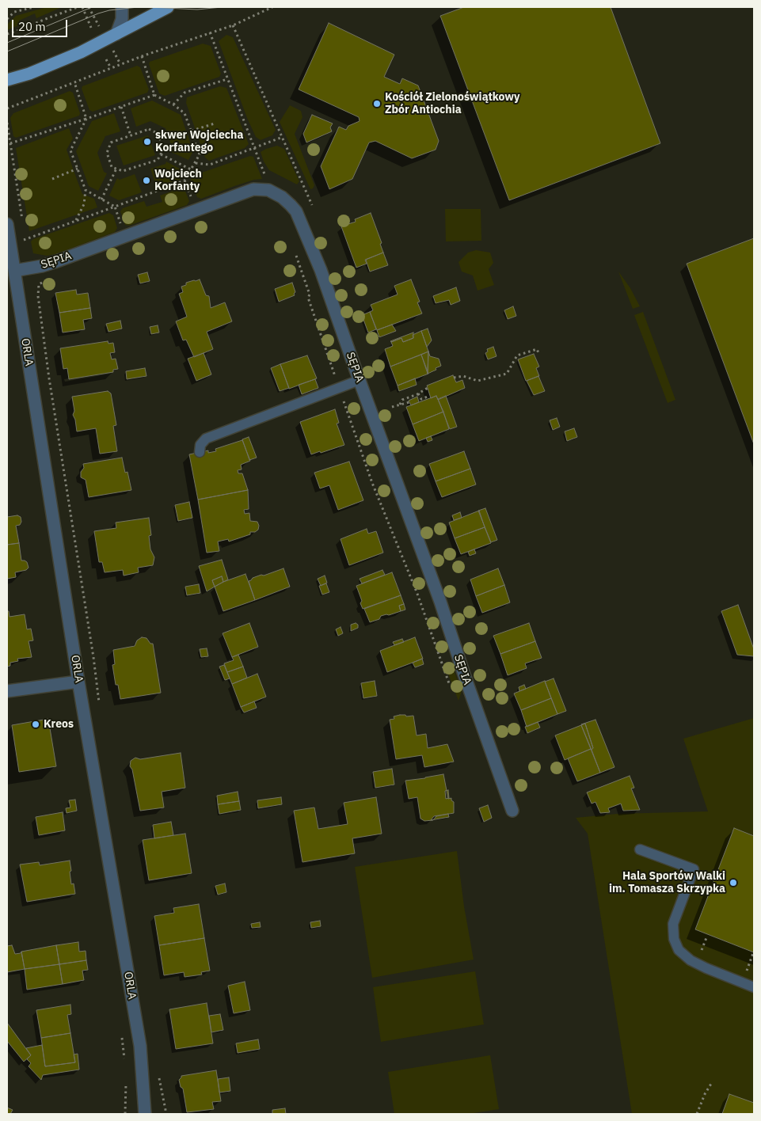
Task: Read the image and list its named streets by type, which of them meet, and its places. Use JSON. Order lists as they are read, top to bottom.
{
  "streets": {
    "street": ["SĘPIA", "ORLA"]
  },
  "crossings": [
    ["SĘPIA", "ORLA"]
  ],
  "places": [
    "Kościół Zielonoświątkowy Zbór Antiochia",
    "skwer Wojciecha Korfantego",
    "Wojciech Korfanty",
    "Kreos",
    "Hala Sportów Walki im. Tomasza Skrzypka"
  ],
  "scale_bar": "20 m"
}
